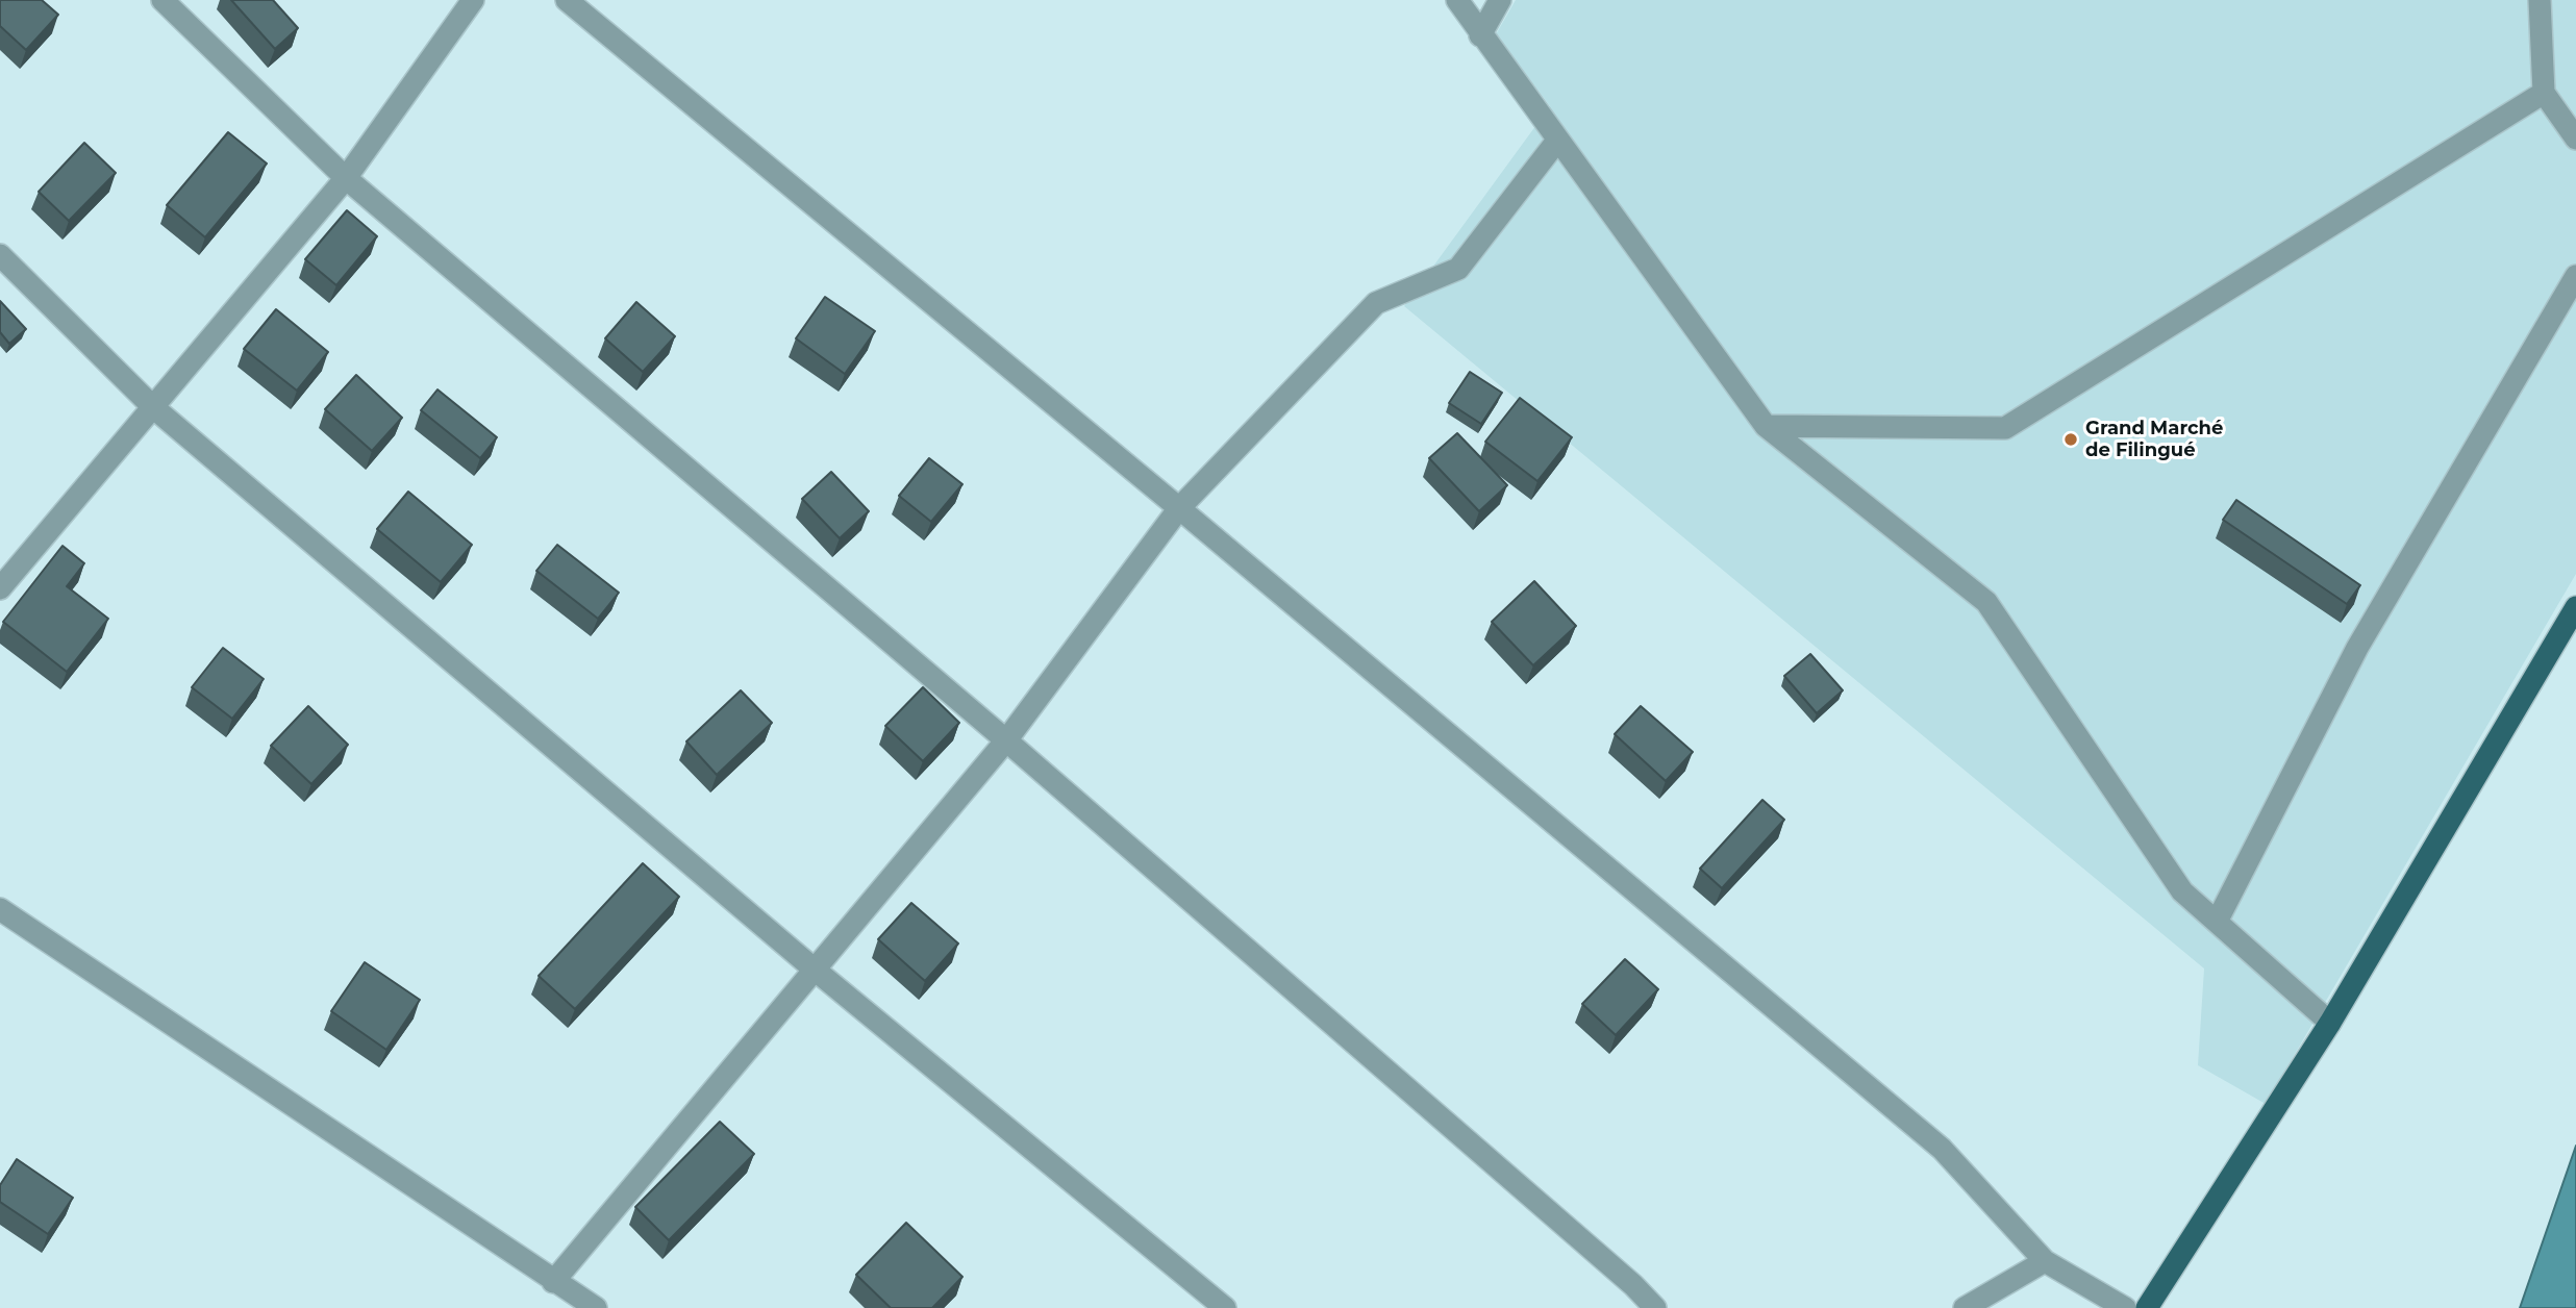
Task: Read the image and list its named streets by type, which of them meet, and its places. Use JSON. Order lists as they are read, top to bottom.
{
  "places": ["Grand Marché de Filingué"]
}
